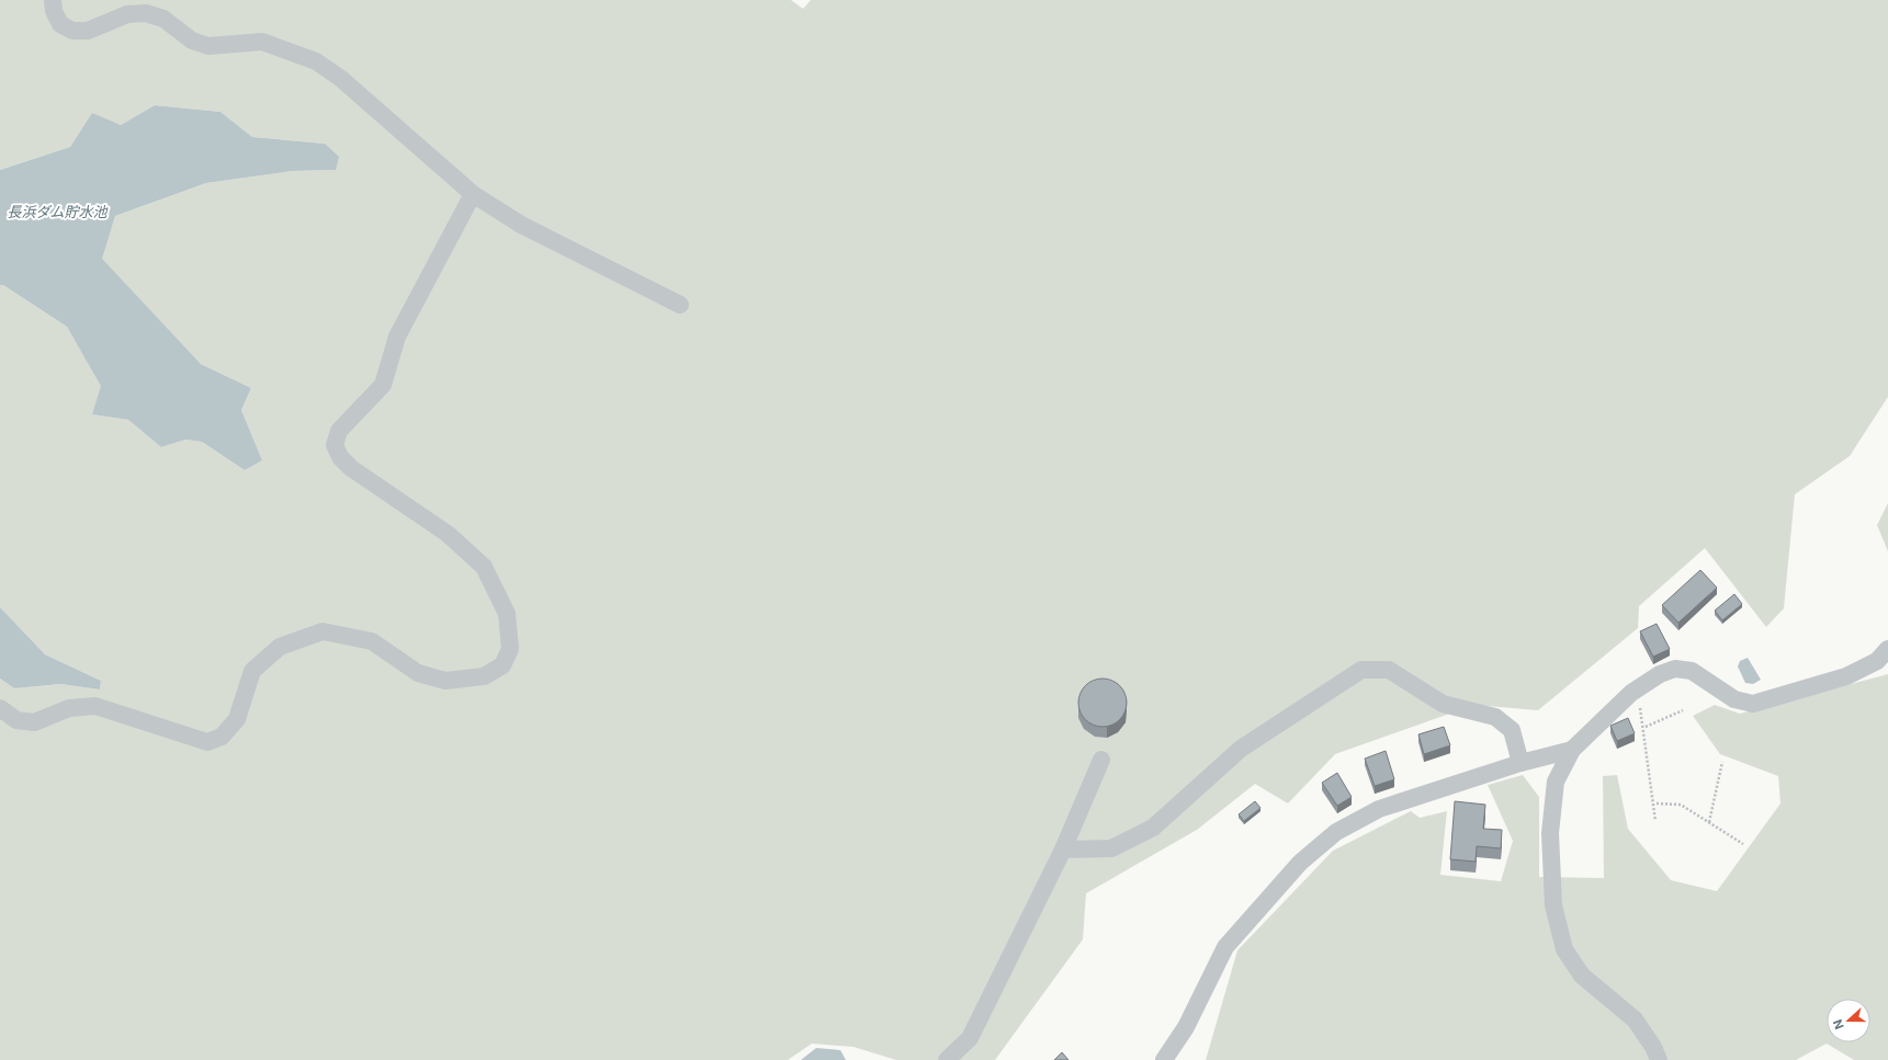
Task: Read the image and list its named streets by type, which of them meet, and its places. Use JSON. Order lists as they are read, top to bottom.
{
  "water": ["長浜ダム貯水池"],
  "north": "left"
}
